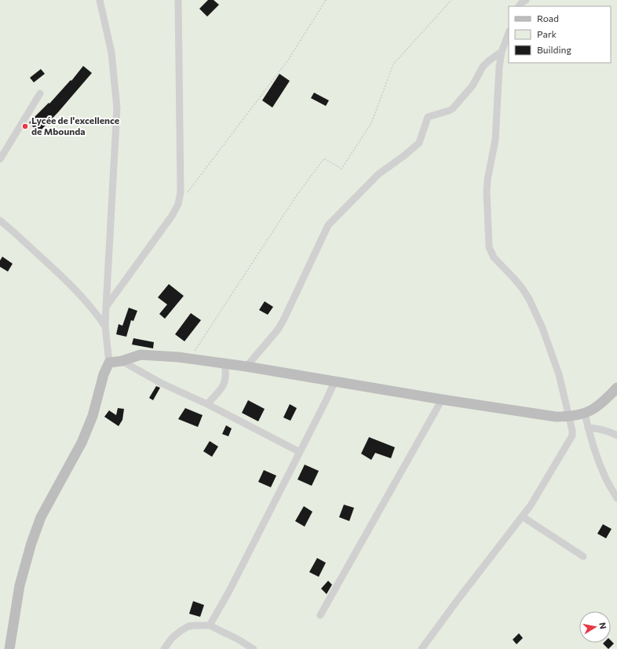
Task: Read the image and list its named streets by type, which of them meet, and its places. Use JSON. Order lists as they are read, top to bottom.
{
  "places": ["Lycée de l'excellence de Mbounda"],
  "legend": ["Road", "Park", "Building"],
  "north": "right"
}
